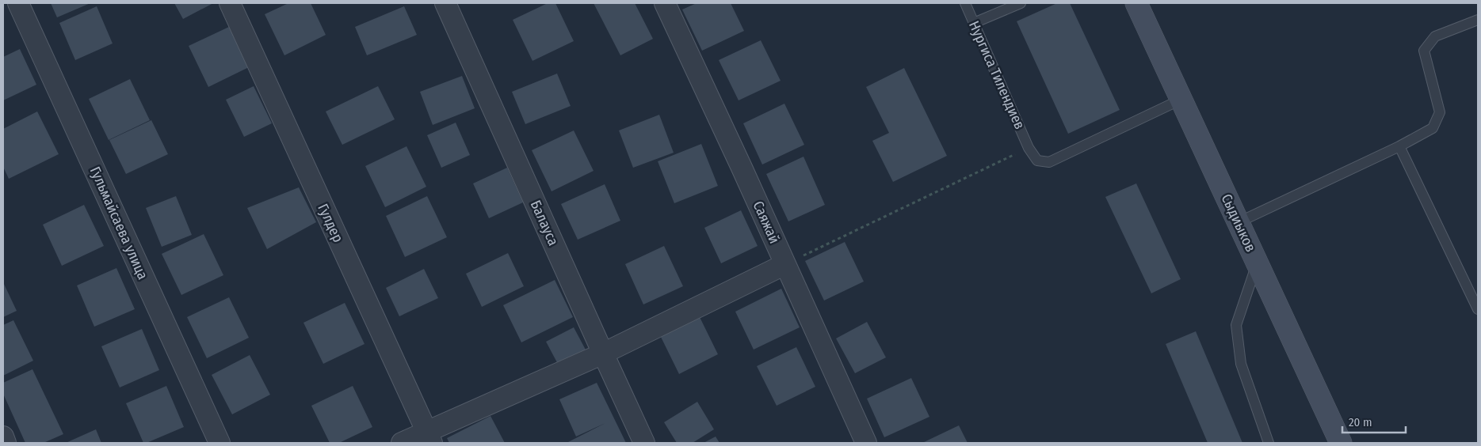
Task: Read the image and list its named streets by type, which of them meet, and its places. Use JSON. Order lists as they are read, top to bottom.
{
  "streets": {
    "street": [
      "Саяжай",
      "Гульмайсаева улица",
      "Гулдер",
      "Балауса",
      "Сыдиыков"
    ],
    "lane": ["Нургиса Тилендиев"]
  },
  "scale_bar": "20 m"
}
